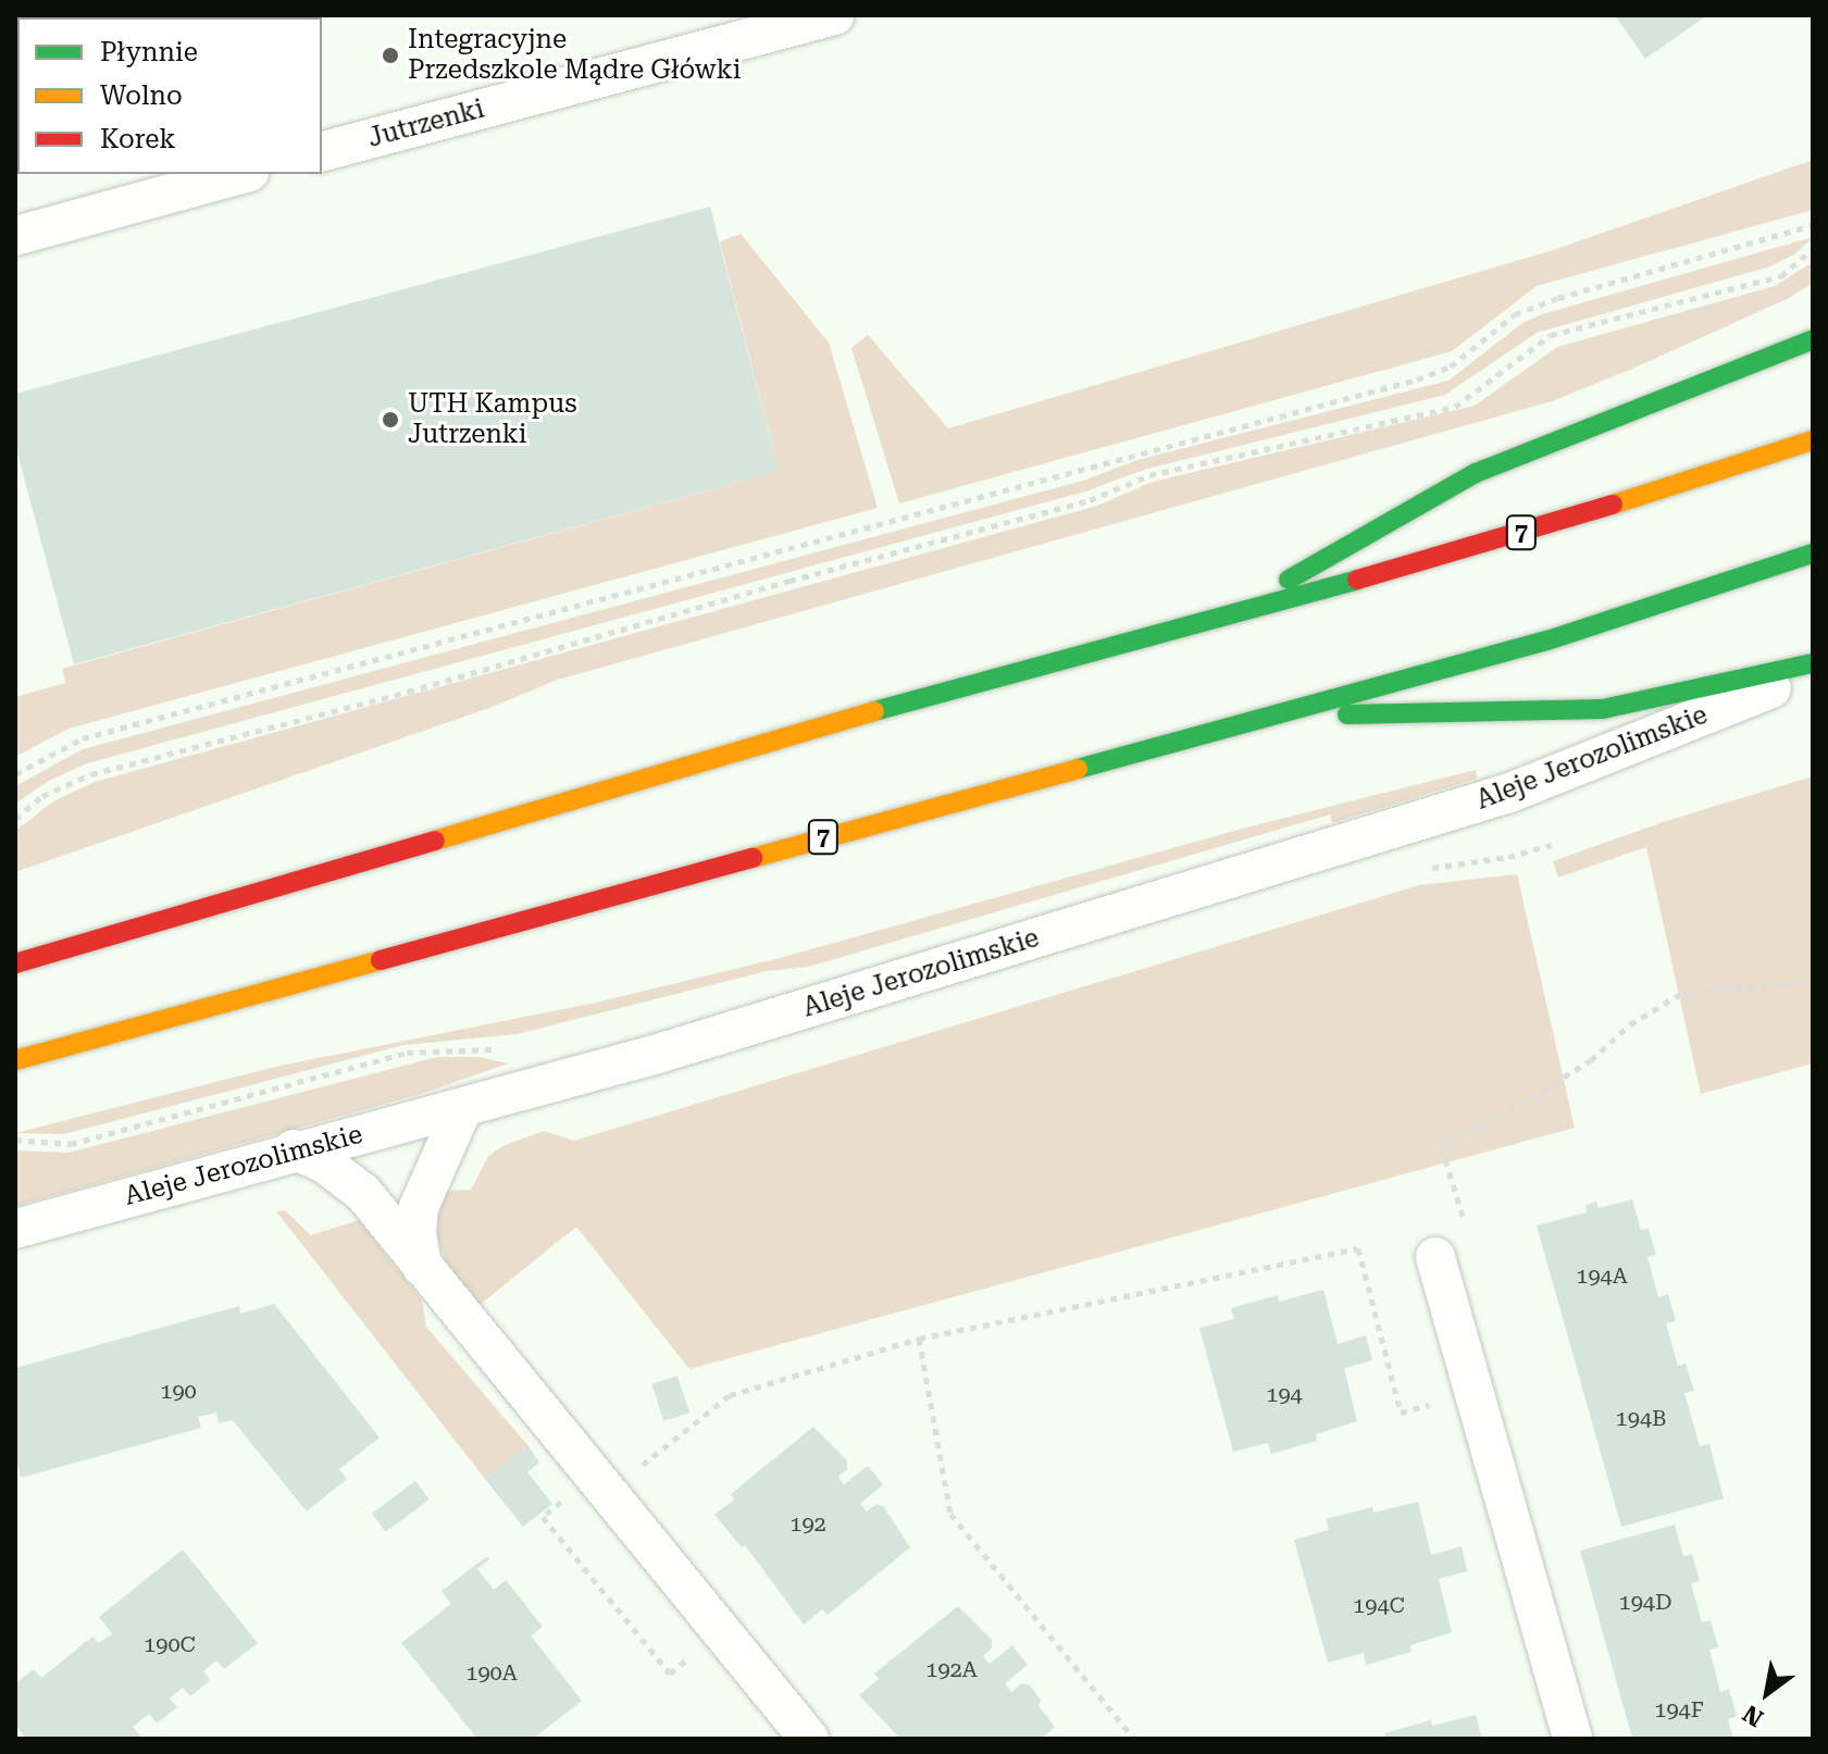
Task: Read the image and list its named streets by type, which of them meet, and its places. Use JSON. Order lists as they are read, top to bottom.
{
  "streets": {
    "main road": ["7"],
    "street": ["Jutrzenki", "Aleje Jerozolimskie"]
  },
  "places": ["Integracyjne Przedszkole Mądre Główki", "UTH Kampus Jutrzenki"],
  "house_numbers": [
    "194A",
    "190",
    "194",
    "194B",
    "192",
    "194D",
    "194C",
    "190C",
    "192A",
    "190A",
    "194F"
  ],
  "legend": ["Płynnie", "Wolno", "Korek"],
  "north": "bottom left"
}
